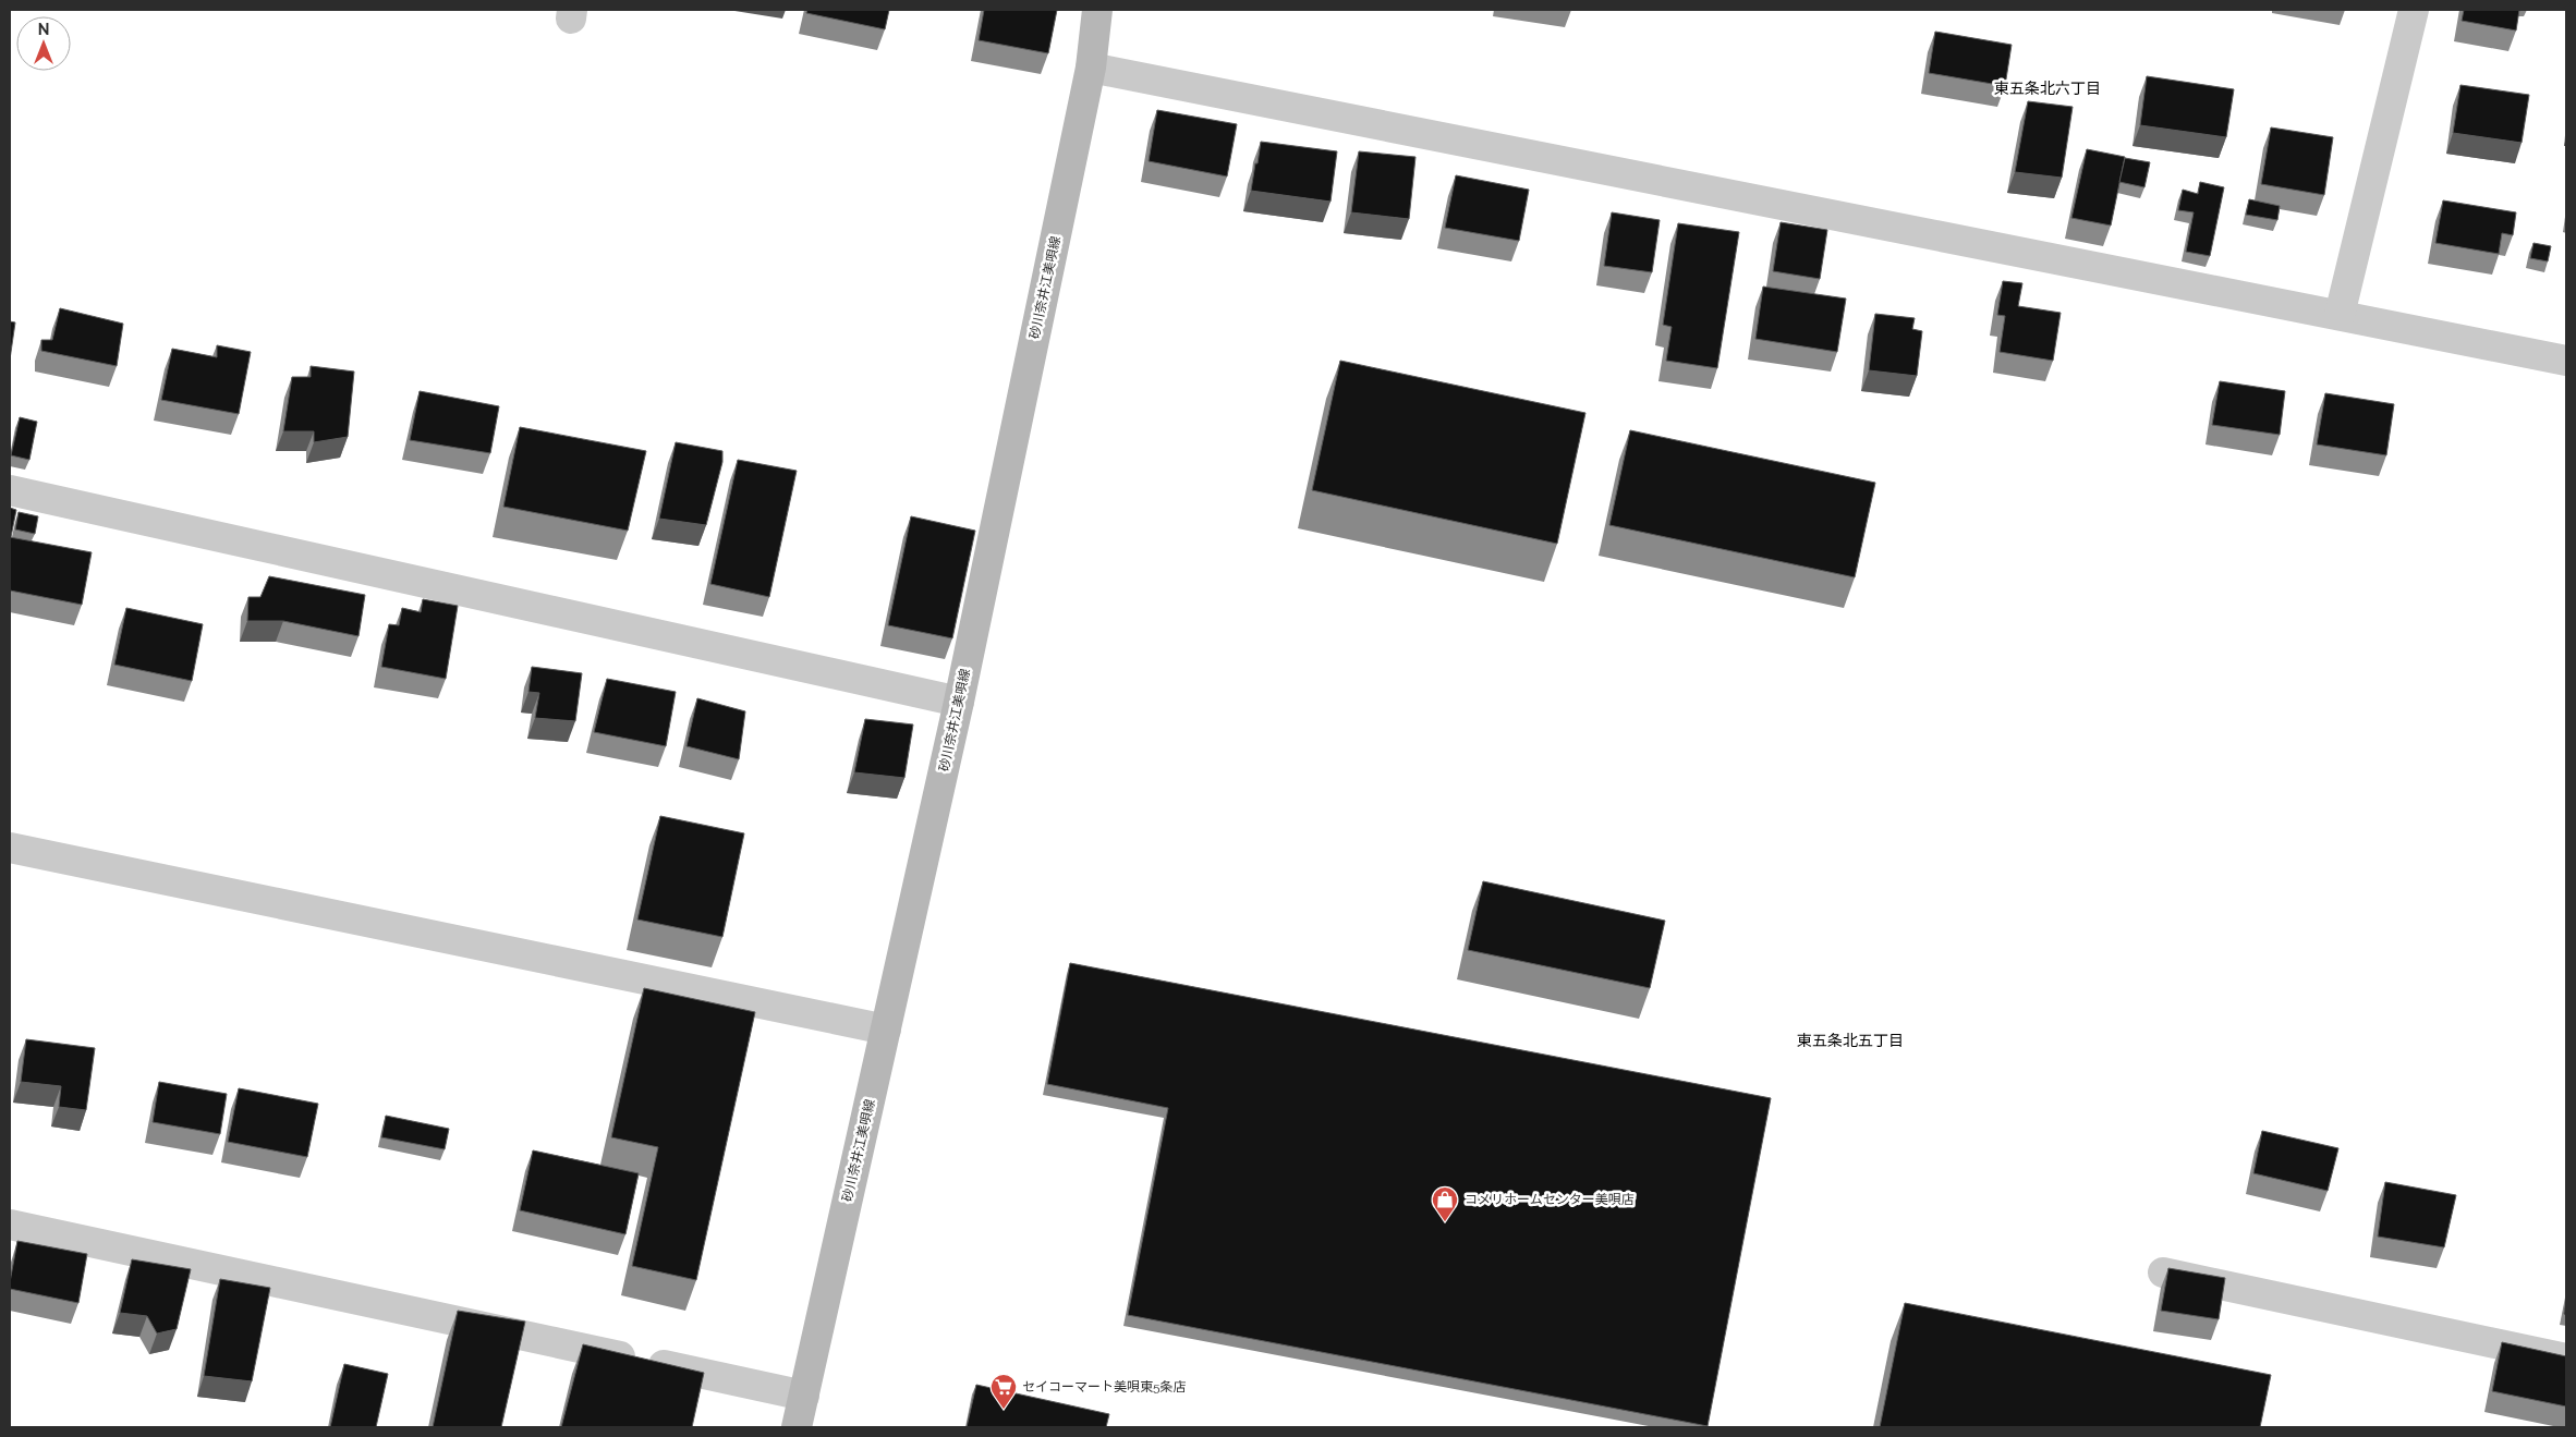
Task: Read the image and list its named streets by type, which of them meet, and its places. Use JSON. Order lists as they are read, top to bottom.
{
  "streets": {
    "main road": ["砂川奈井江美唄線"]
  },
  "districts": ["東五条北六丁目", "東五条北五丁目"],
  "places": {
    "shop": ["コメリホームセンター美唄店"],
    "supermarket": ["セイコーマート美唄東5条店"]
  },
  "north": "top"
}
